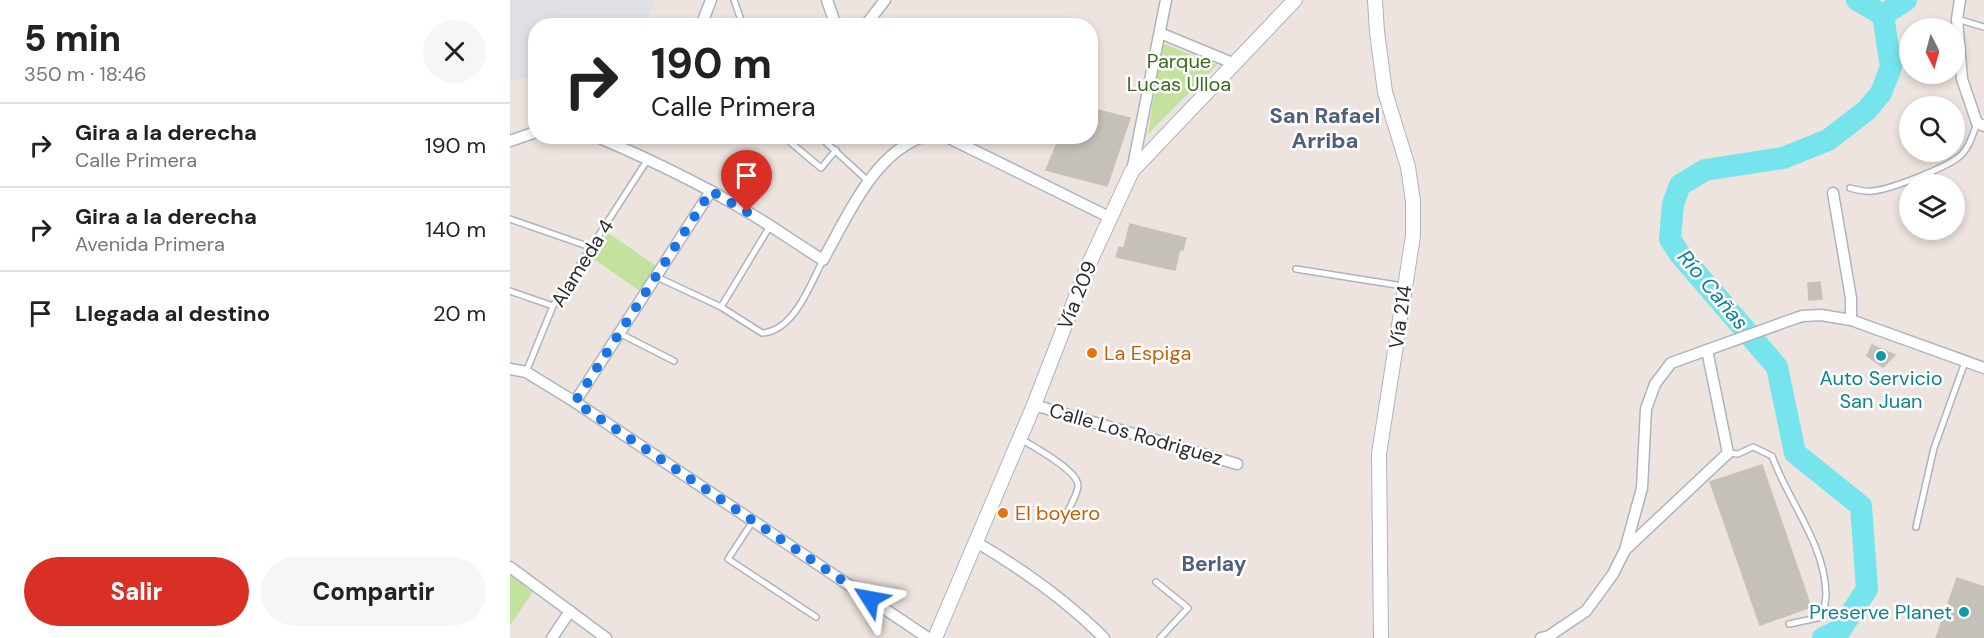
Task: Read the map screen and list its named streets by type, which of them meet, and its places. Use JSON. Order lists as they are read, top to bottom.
{
  "streets": {
    "main road": ["Vía 209", "Vía 214"],
    "street": ["Calle Los Rodriguez"],
    "lane": ["Alameda 4"]
  },
  "crossings": [
    ["Vía 209", "Calle Los Rodriguez"]
  ],
  "districts": ["San Rafael Arriba", "Berlay"],
  "water": ["Río Cañas"],
  "parks": ["Parque Lucas Ulloa"],
  "places": [
    "La Espiga",
    "Auto Servicio San Juan",
    "El boyero",
    "Preserve Planet"
  ],
  "north": "bottom",
  "page": {
    "heading": ["5 min", "350 m · 18:46"],
    "turn": ["190 m", "Calle Primera"],
    "list": [
      {
        "name": "Gira a la derecha",
        "note": "Calle Primera",
        "value": "190 m"
      },
      {
        "name": "Gira a la derecha",
        "note": "Avenida Primera",
        "value": "140 m"
      },
      {
        "name": "Llegada al destino",
        "value": "20 m"
      }
    ],
    "buttons": ["Salir", "Compartir"]
  }
}
